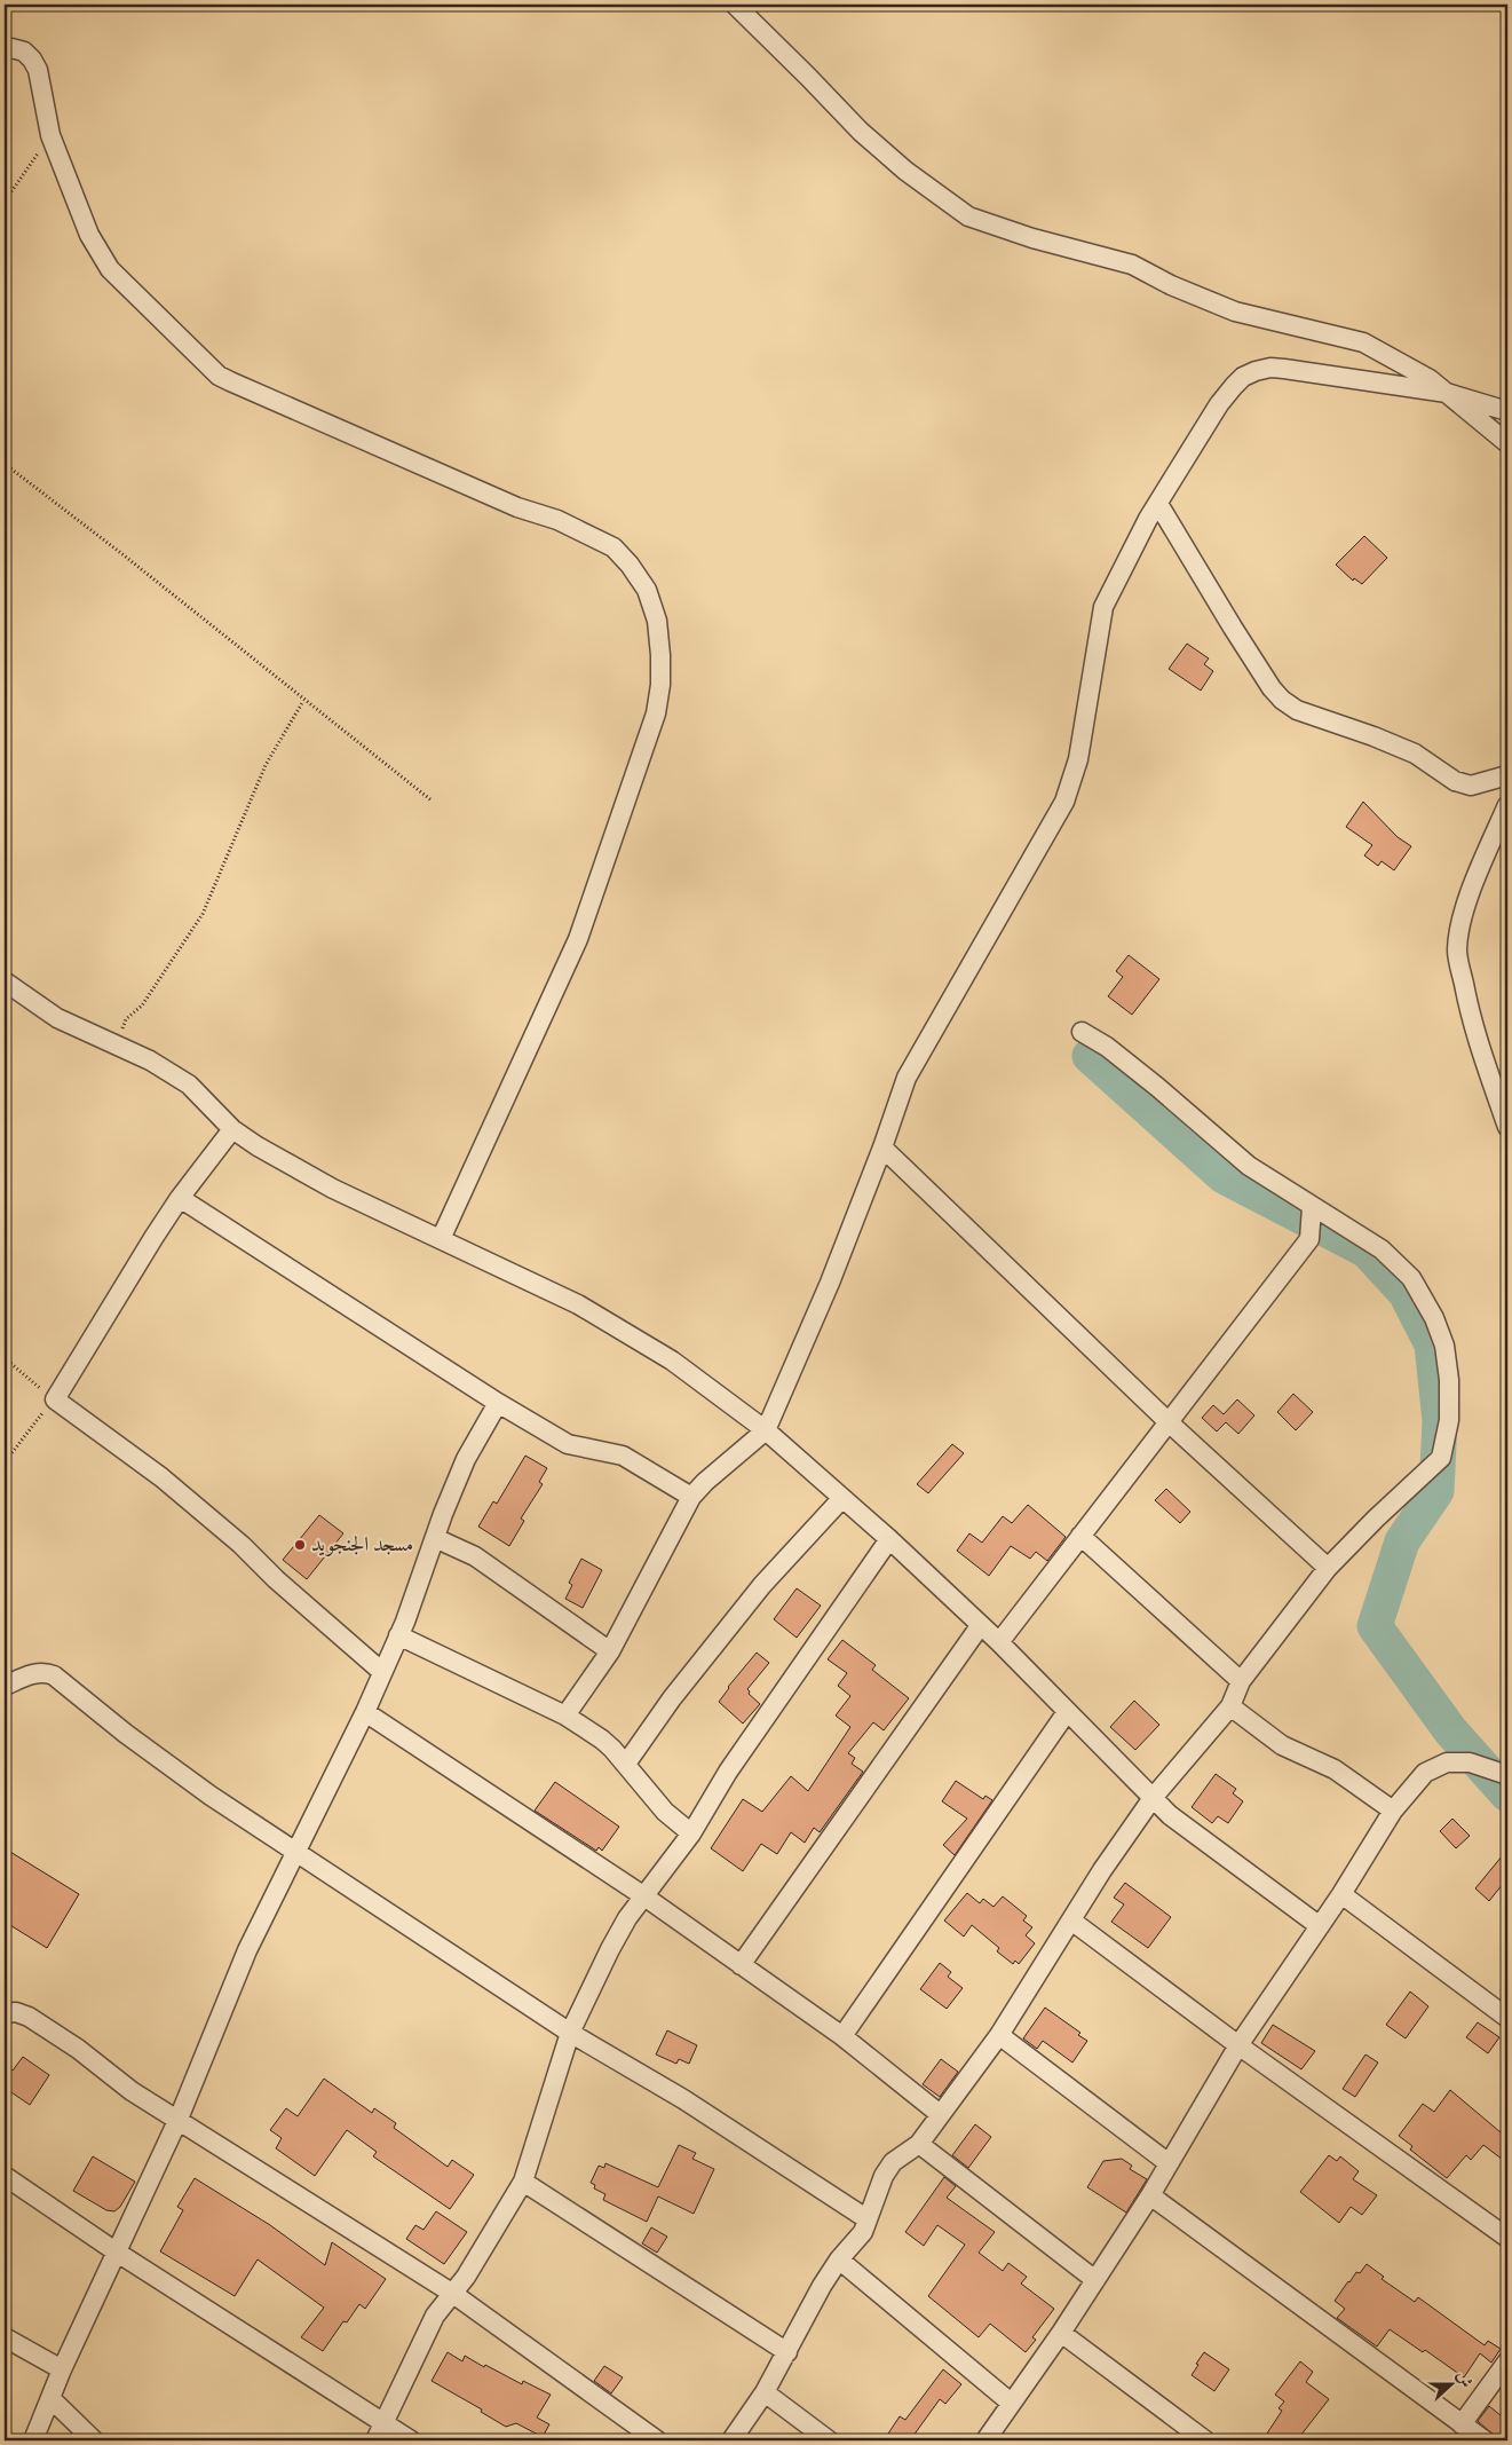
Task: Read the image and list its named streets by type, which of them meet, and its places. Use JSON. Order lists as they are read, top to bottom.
{
  "places": ["مسجد الجنجويد"],
  "north": "right"
}
